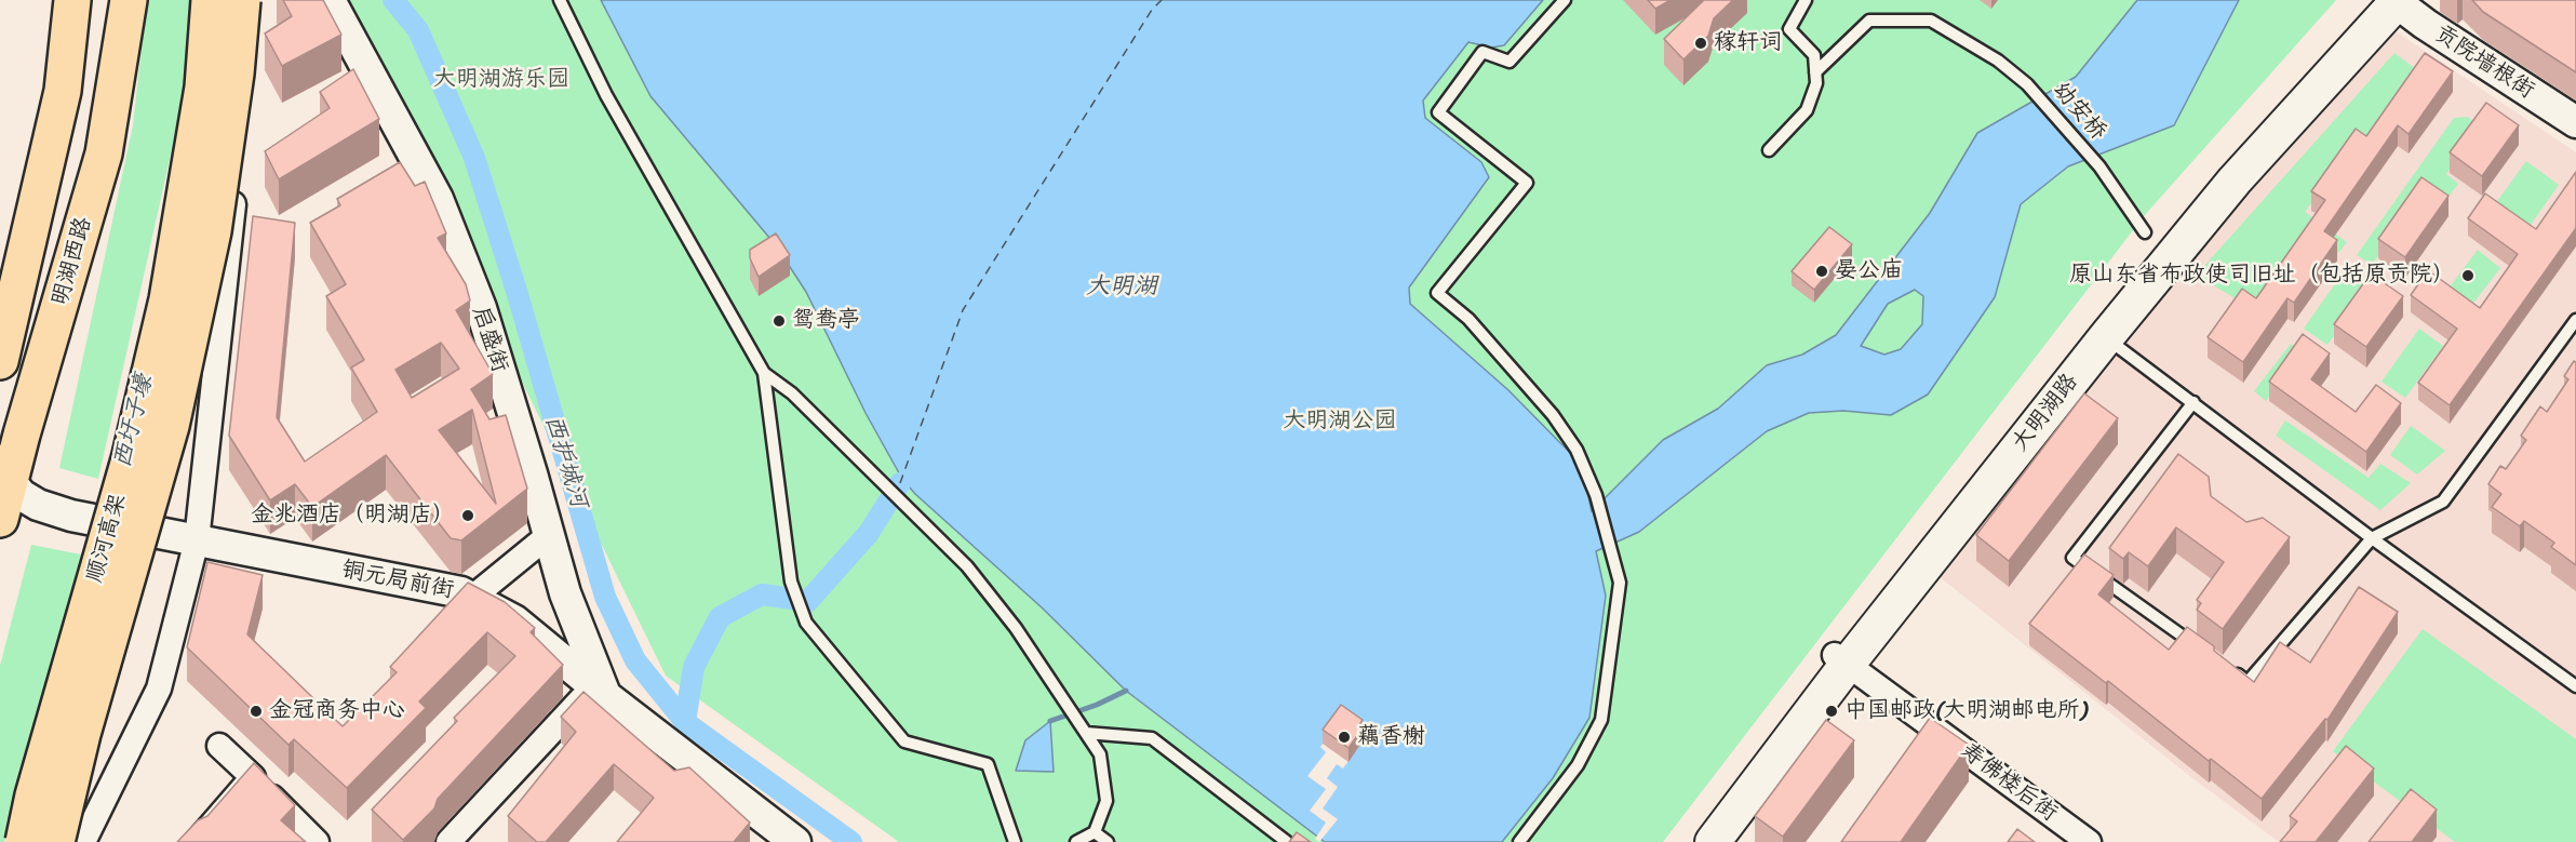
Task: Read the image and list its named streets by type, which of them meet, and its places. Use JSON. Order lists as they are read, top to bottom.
{
  "streets": {
    "main road": ["明湖西路", "大明湖路", "顺河高架"],
    "street": [
      "贡院墙根街",
      "启盛街",
      "铜元局前街",
      "寿佛楼后街"
    ],
    "lane": ["幼安桥"]
  },
  "crossings": [
    ["贡院墙根街", "大明湖路"],
    ["明湖西路", "铜元局前街"],
    ["启盛街", "铜元局前街"],
    ["大明湖路", "寿佛楼后街"]
  ],
  "water": ["大明湖", "西圩子壕", "西护城河"],
  "parks": ["大明湖游乐园", "大明湖公园"],
  "places": [
    "稼轩词",
    "晏公庙",
    "原山东省布政使司旧址（包括原贡院）",
    "鸳鸯亭",
    "金兆酒店（明湖店）",
    "金冠商务中心",
    "中国邮政(大明湖邮电所)",
    "藕香榭"
  ]
}
